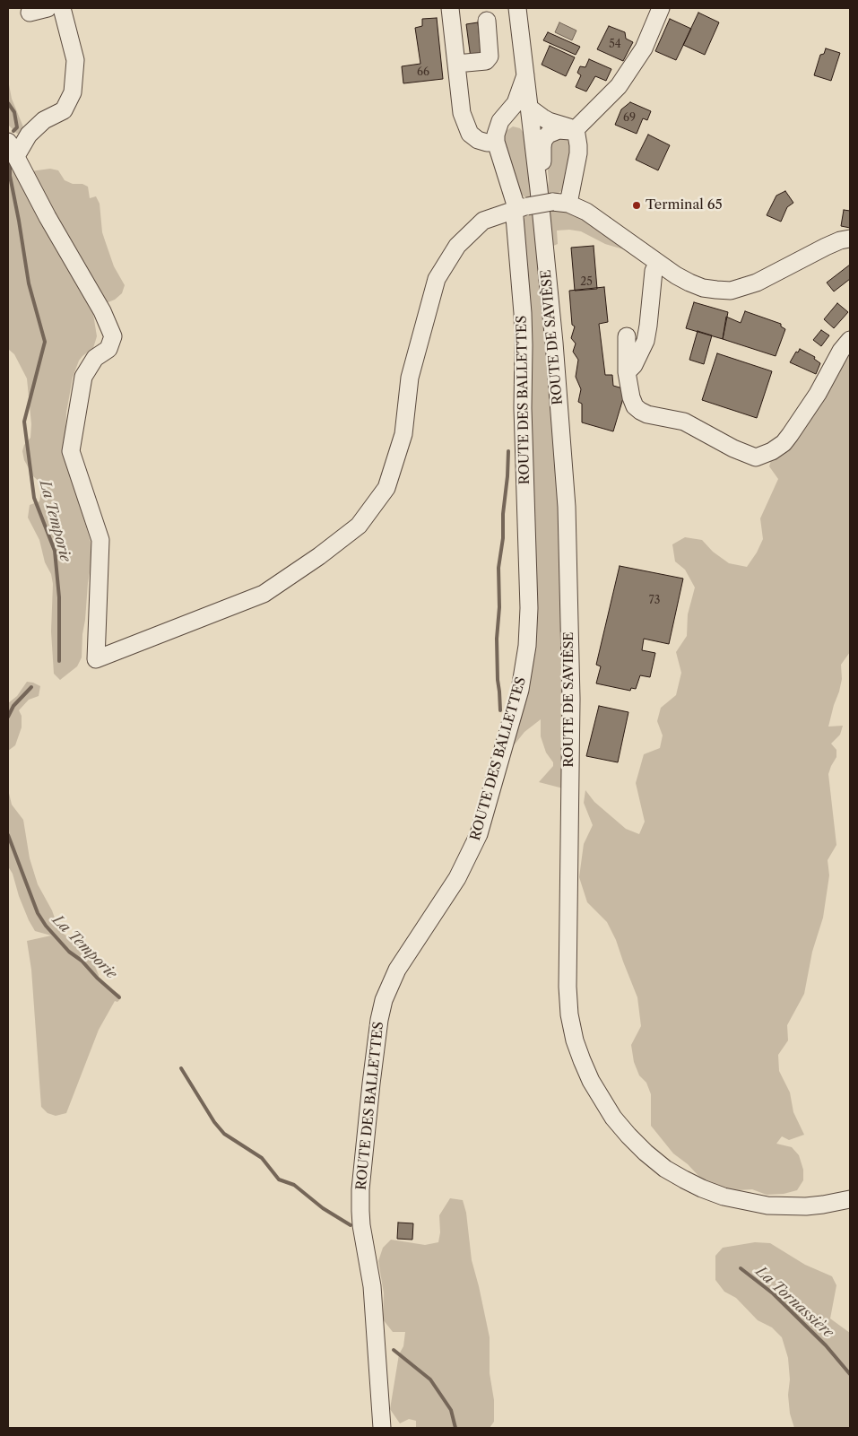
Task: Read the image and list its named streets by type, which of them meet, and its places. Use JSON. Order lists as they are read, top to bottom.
{
  "streets": {
    "street": ["ROUTE DE SAVIÈSE", "ROUTE DES BALLETTES"]
  },
  "water": ["La Temporie", "La Tornassière"],
  "places": ["Terminal 65"],
  "house_numbers": [
    "54",
    "66",
    "69",
    "25",
    "73"
  ]
}
